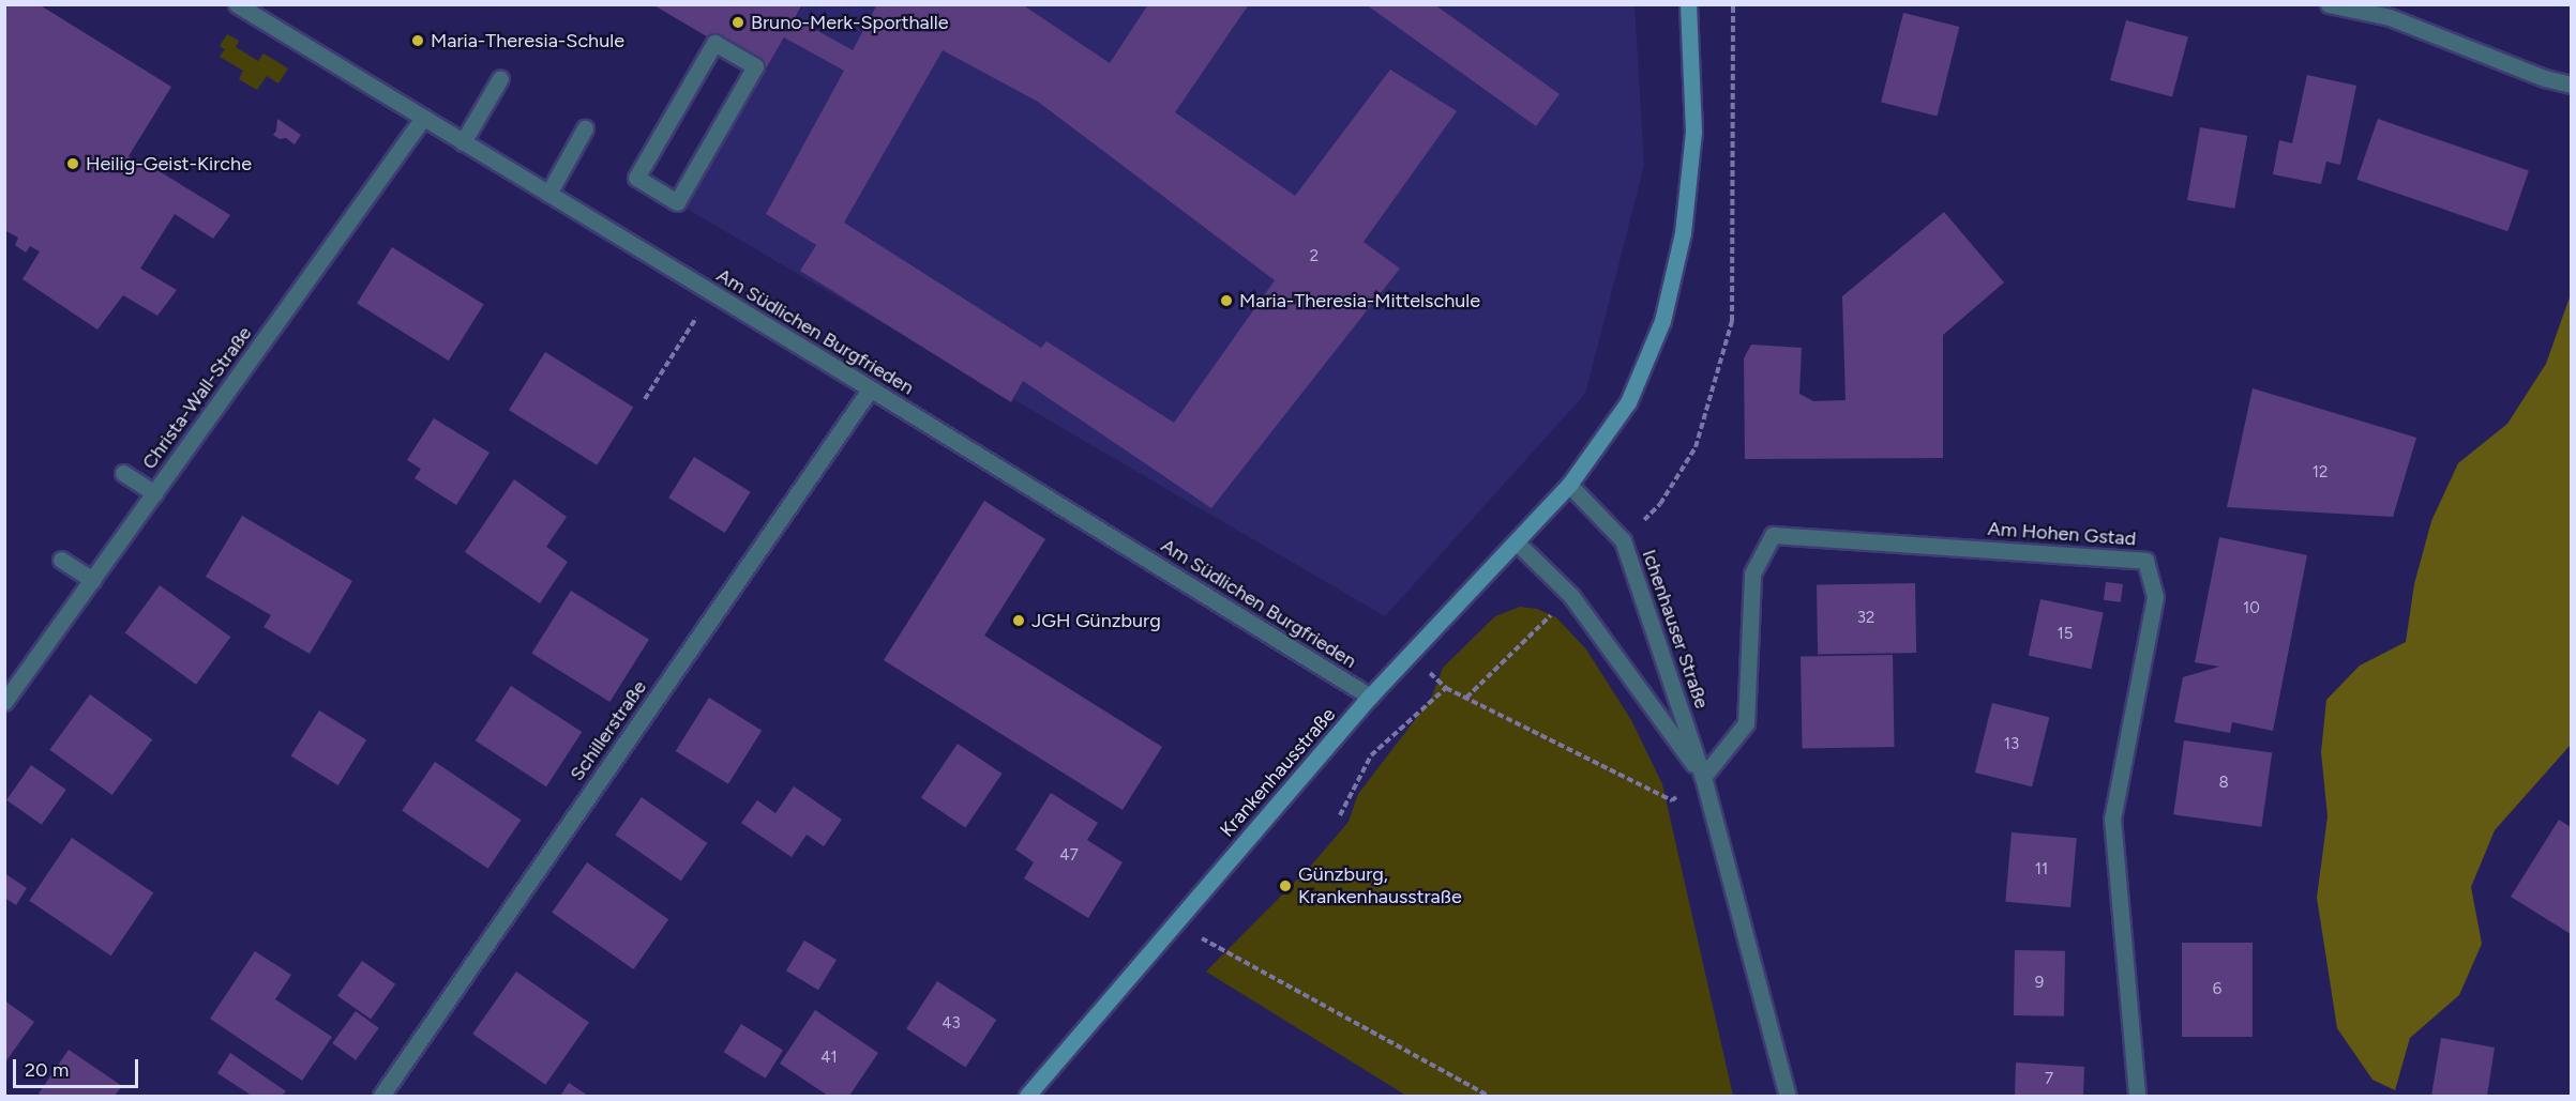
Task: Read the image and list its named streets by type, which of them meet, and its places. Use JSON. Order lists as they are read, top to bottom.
{
  "streets": {
    "street": [
      "Am Südlichen Burgfrieden",
      "Christa-Wall-Straße",
      "Am Hohen Gstad",
      "Ichenhauser Straße",
      "Schillerstraße",
      "Krankenhausstraße"
    ]
  },
  "crossings": [
    ["Am Südlichen Burgfrieden", "Christa-Wall-Straße"],
    ["Am Südlichen Burgfrieden", "Schillerstraße"],
    ["Am Südlichen Burgfrieden", "Krankenhausstraße"],
    ["Am Hohen Gstad", "Ichenhauser Straße"],
    ["Ichenhauser Straße", "Krankenhausstraße"]
  ],
  "places": [
    "Bruno-Merk-Sporthalle",
    "Maria-Theresia-Schule",
    "Heilig-Geist-Kirche",
    "Maria-Theresia-Mittelschule",
    "JGH Günzburg",
    "Günzburg, Krankenhausstraße"
  ],
  "house_numbers": [
    "2",
    "12",
    "10",
    "32",
    "15",
    "13",
    "8",
    "47",
    "11",
    "9",
    "6",
    "43",
    "41",
    "7"
  ],
  "scale_bar": "20 m"
}
